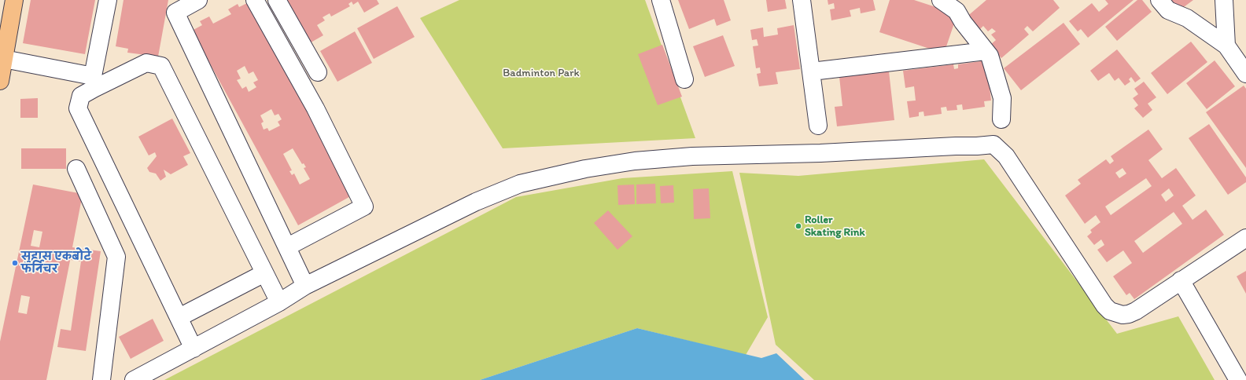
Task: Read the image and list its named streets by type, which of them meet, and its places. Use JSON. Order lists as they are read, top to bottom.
{
  "parks": ["Badminton Park"],
  "places": ["Roller Skating Rink", "सुहास एकबोटे फर्निचर"]
}
